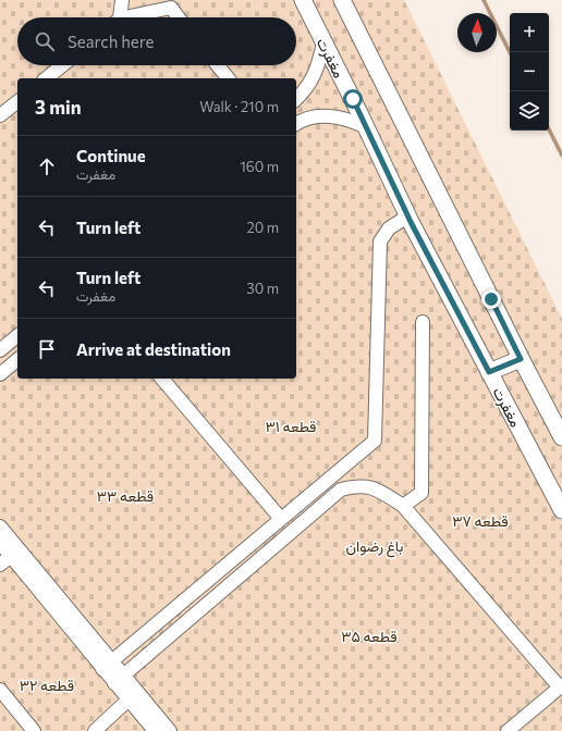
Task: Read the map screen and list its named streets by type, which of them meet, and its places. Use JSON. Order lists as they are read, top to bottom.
{
  "streets": {
    "main road": ["مغفرت"]
  },
  "parks": [
    "قطعه ۳۱",
    "قطعه ۳۳",
    "قطعه ۳۷",
    "باغ رضوان",
    "قطعه ۳۵",
    "قطعه ۳۲"
  ],
  "north": "top",
  "page": {
    "map_buttons": ["+", "−"],
    "search": "Search here",
    "heading": ["3 min", "Walk · 210 m"],
    "list": [
      ["Continue", "مغفرت", "160 m"],
      ["Turn left", "20 m"],
      ["Turn left", "مغفرت", "30 m"],
      "Arrive at destination"
    ]
  }
}
